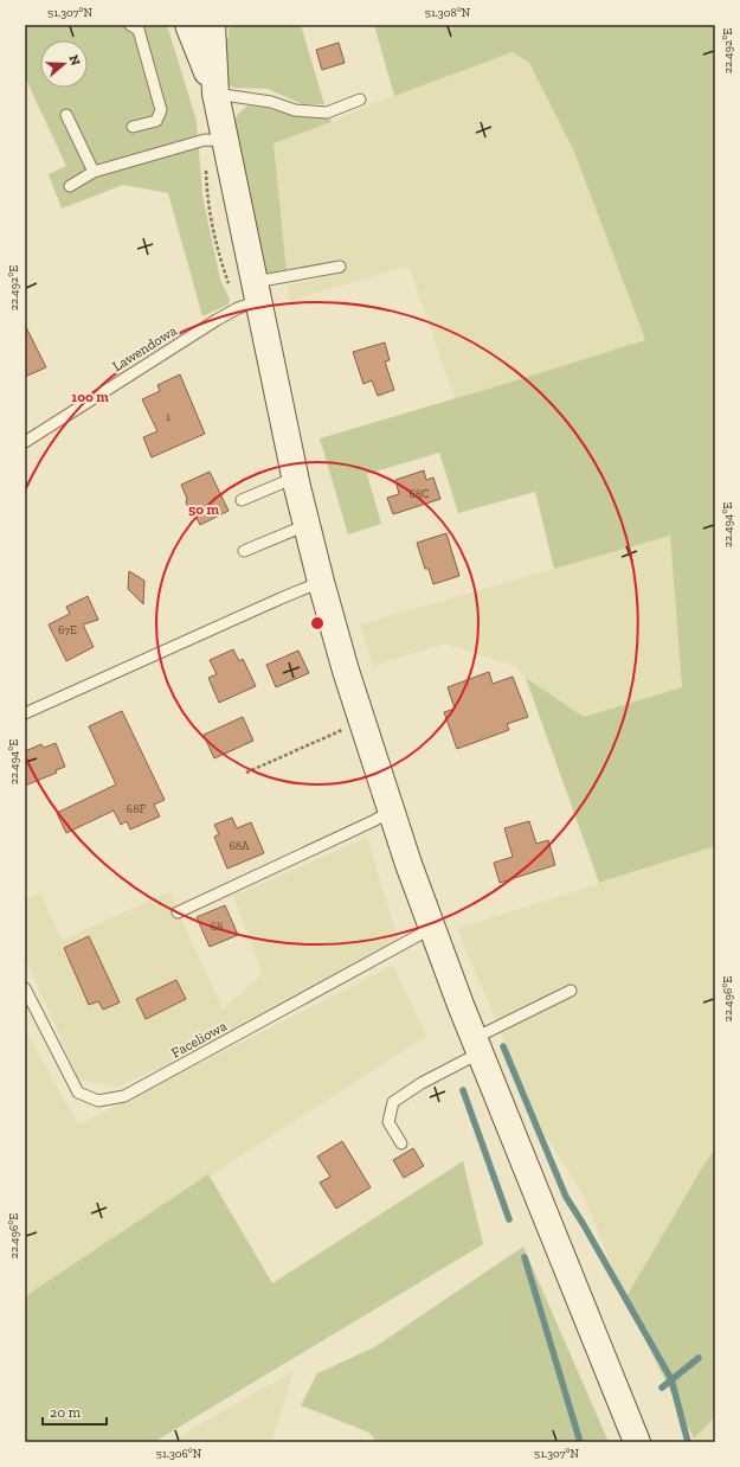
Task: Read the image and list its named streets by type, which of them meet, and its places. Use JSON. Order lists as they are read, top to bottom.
{
  "streets": {
    "lane": ["Lawendowa", "Faceliowa"]
  },
  "house_numbers": [
    "1",
    "68C",
    "67E",
    "68F",
    "68A",
    "68"
  ],
  "scale_bar": "20 m",
  "north": "right",
  "coordinates": [
    "51.307°N",
    "51.308°N",
    "22.492°E",
    "22.494°E",
    "22.496°E",
    "51.306°N"
  ],
  "rings": ["100 m", "50 m"]
}
